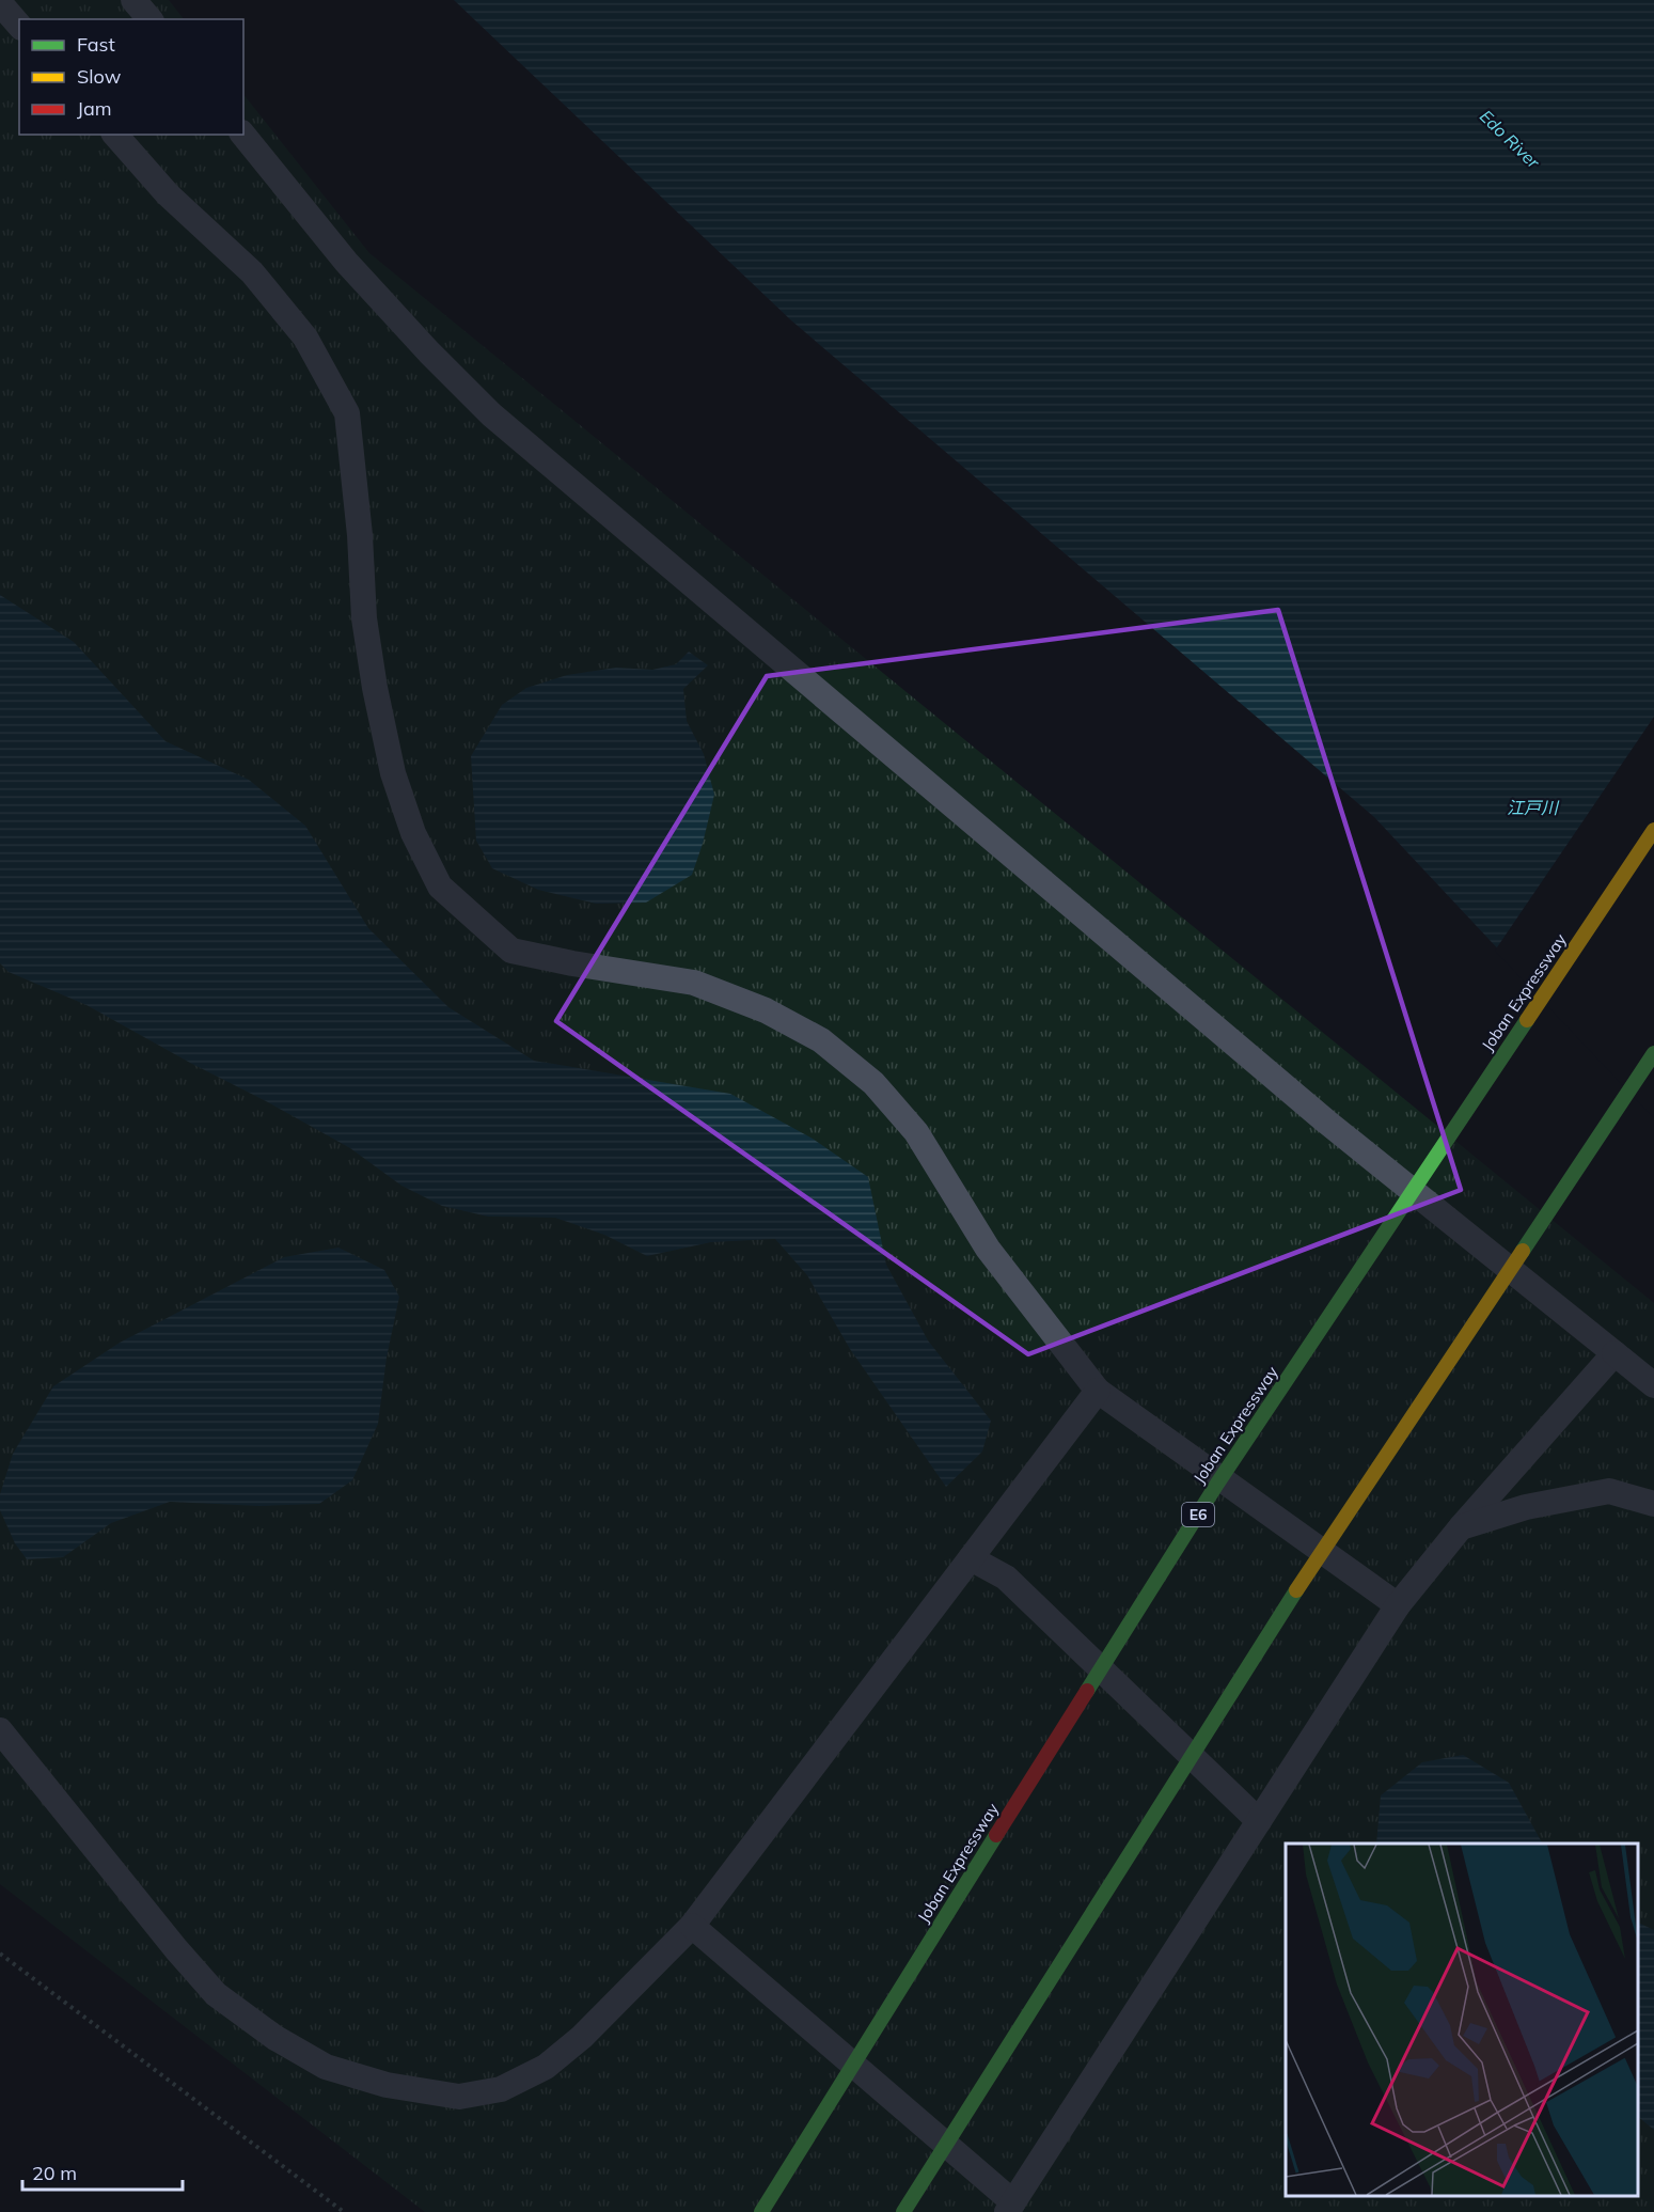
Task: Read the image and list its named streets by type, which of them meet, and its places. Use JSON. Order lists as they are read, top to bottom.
{
  "streets": {
    "highway": ["Joban Expressway", "E6"]
  },
  "water": ["Edo River", "江戸川"],
  "legend": ["Fast", "Slow", "Jam"],
  "scale_bar": "20 m"
}
